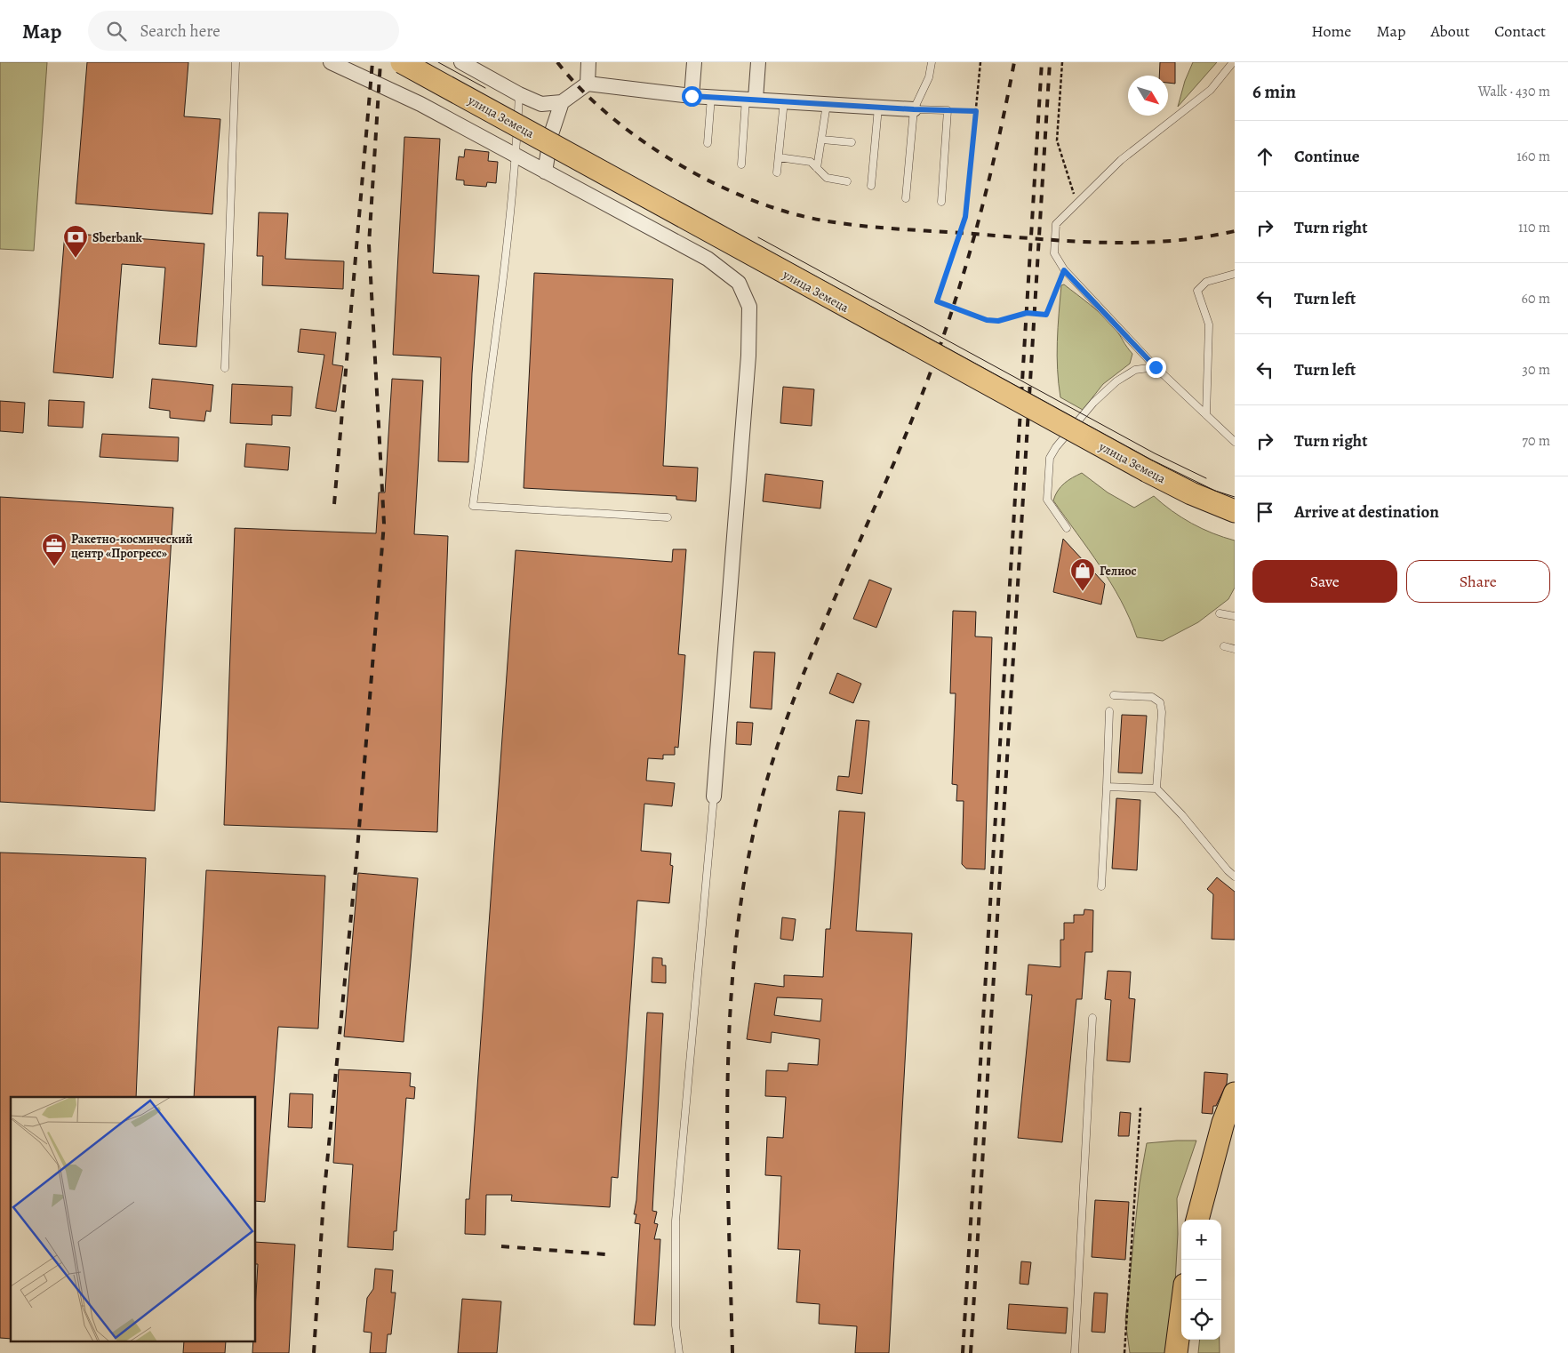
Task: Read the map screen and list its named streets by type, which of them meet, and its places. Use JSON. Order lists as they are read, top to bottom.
{
  "streets": {
    "main road": ["улица Земеца"]
  },
  "places": {
    "bank": ["Sberbank"],
    "office": ["Ракетно-космический центр «Прогресс»"],
    "shop": ["Гелиос"]
  },
  "north": "bottom right",
  "page": {
    "header": "Map",
    "search": "Search here",
    "nav": [
      "Home",
      "Map",
      "About",
      "Contact"
    ],
    "heading": ["6 min", "Walk · 430 m"],
    "list": [
      ["Continue", "160 m"],
      ["Turn right", "110 m"],
      ["Turn left", "60 m"],
      ["Turn left", "30 m"],
      ["Turn right", "70 m"],
      "Arrive at destination"
    ],
    "buttons": ["Save", "Share"],
    "map_buttons": ["+", "−"]
  }
}
